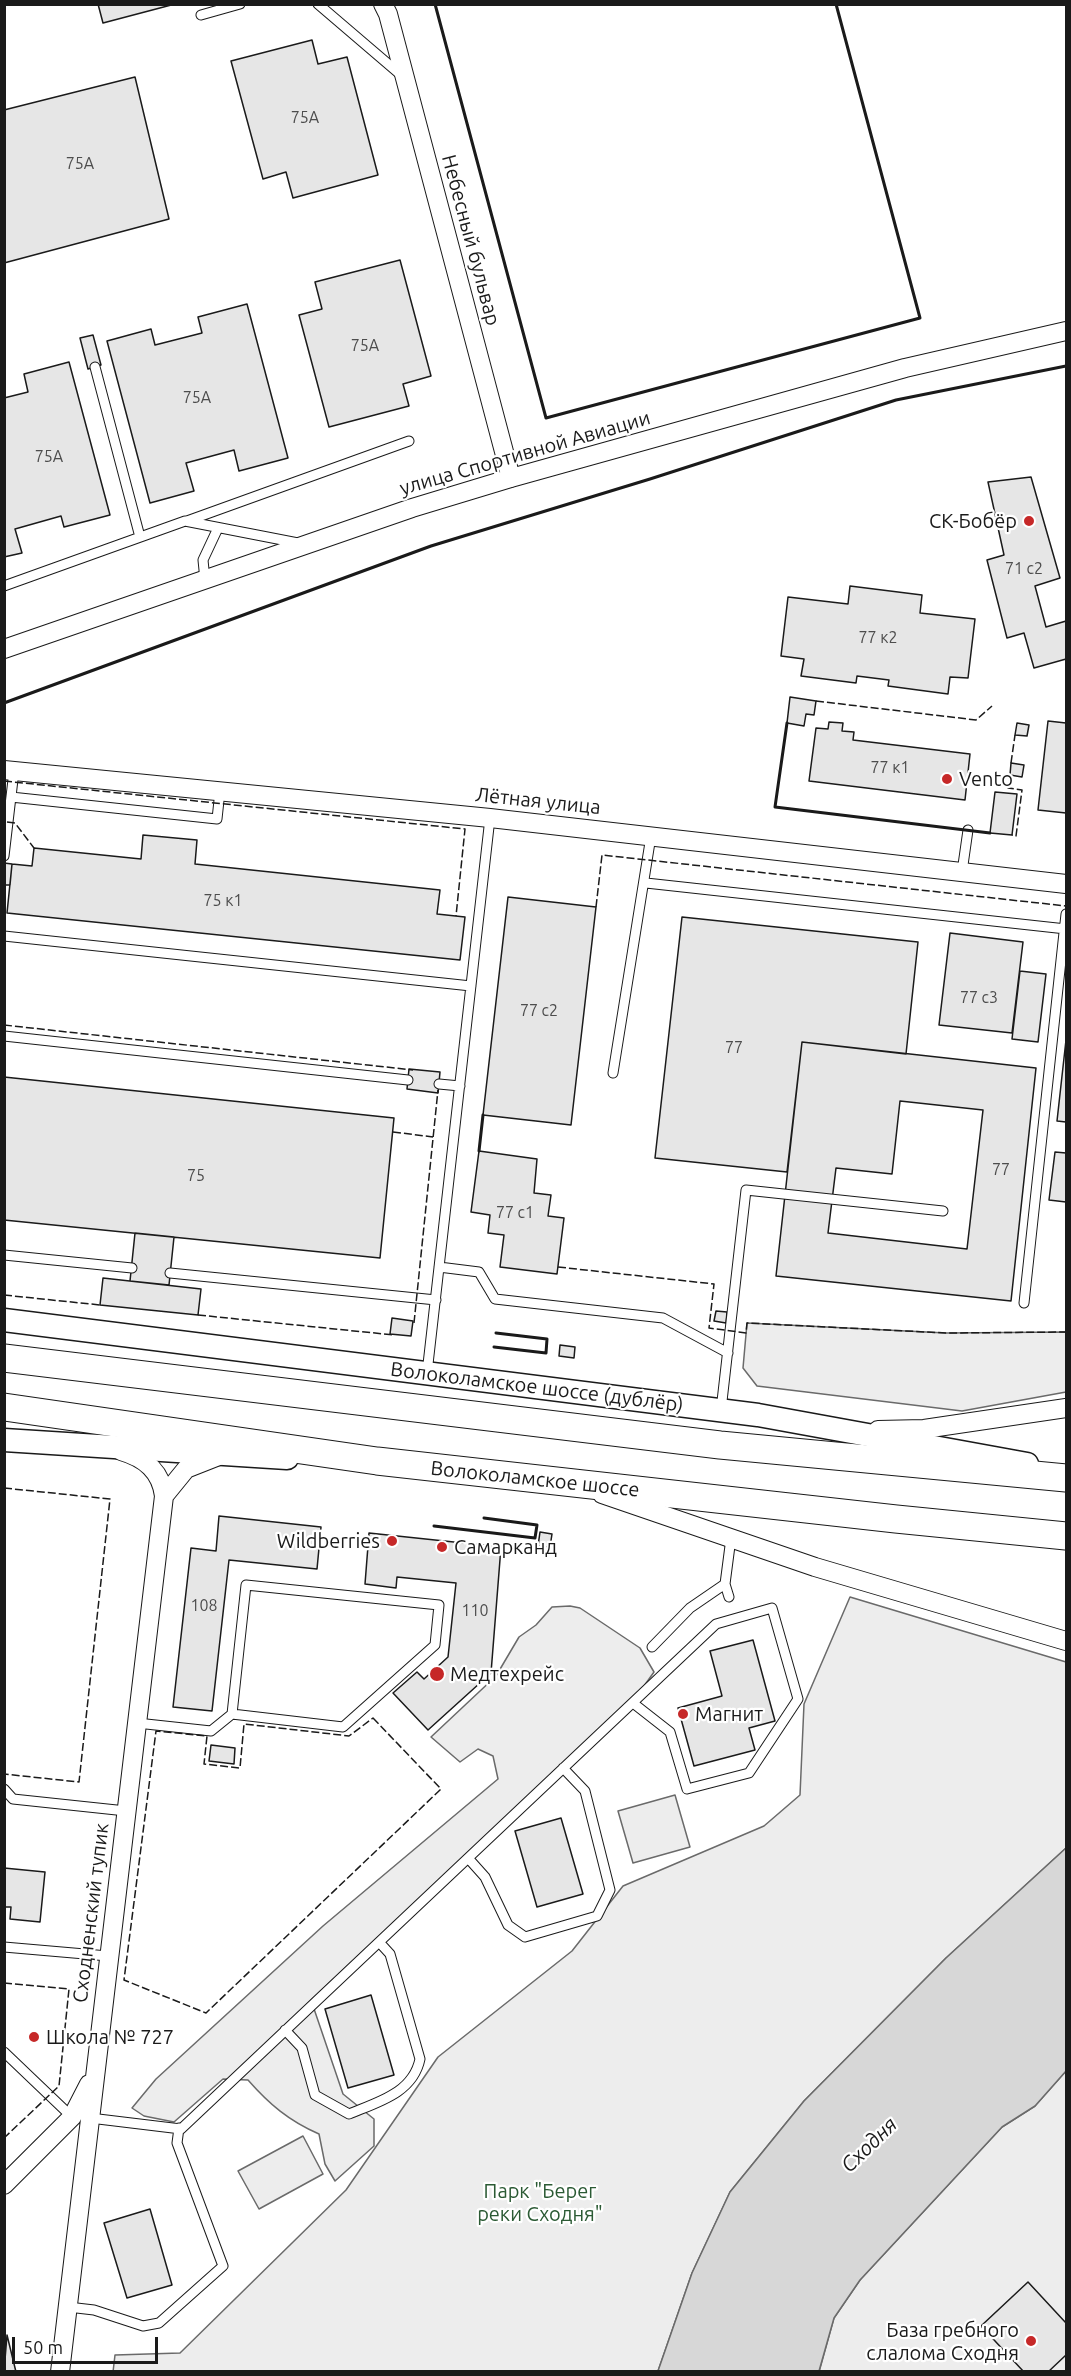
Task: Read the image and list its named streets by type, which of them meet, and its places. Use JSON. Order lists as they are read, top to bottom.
{
  "streets": {
    "main road": ["Волоколамское шоссе"],
    "street": [
      "Небесный бульвар",
      "улица Спортивной Авиации",
      "Лётная улица",
      "Волоколамское шоссе (дублёр)",
      "Сходненский тупик"
    ]
  },
  "crossings": [
    ["Небесный бульвар", "улица Спортивной Авиации"]
  ],
  "water": ["Сходня"],
  "parks": ["Парк \"Берег реки Сходня\""],
  "places": [
    "СК-Бобёр",
    "Vento",
    "Wildberries",
    "Самарканд",
    "Медтехрейс",
    "Магнит",
    "Школа № 727",
    "База гребного слалома Сходня"
  ],
  "house_numbers": [
    "75А",
    "75А",
    "75А",
    "75А",
    "75А",
    "71 с2",
    "77 к2",
    "77 к1",
    "75 к1",
    "77 с3",
    "77 с2",
    "77",
    "77",
    "75",
    "77 с1",
    "108",
    "110"
  ],
  "scale_bar": "50 m"
}
